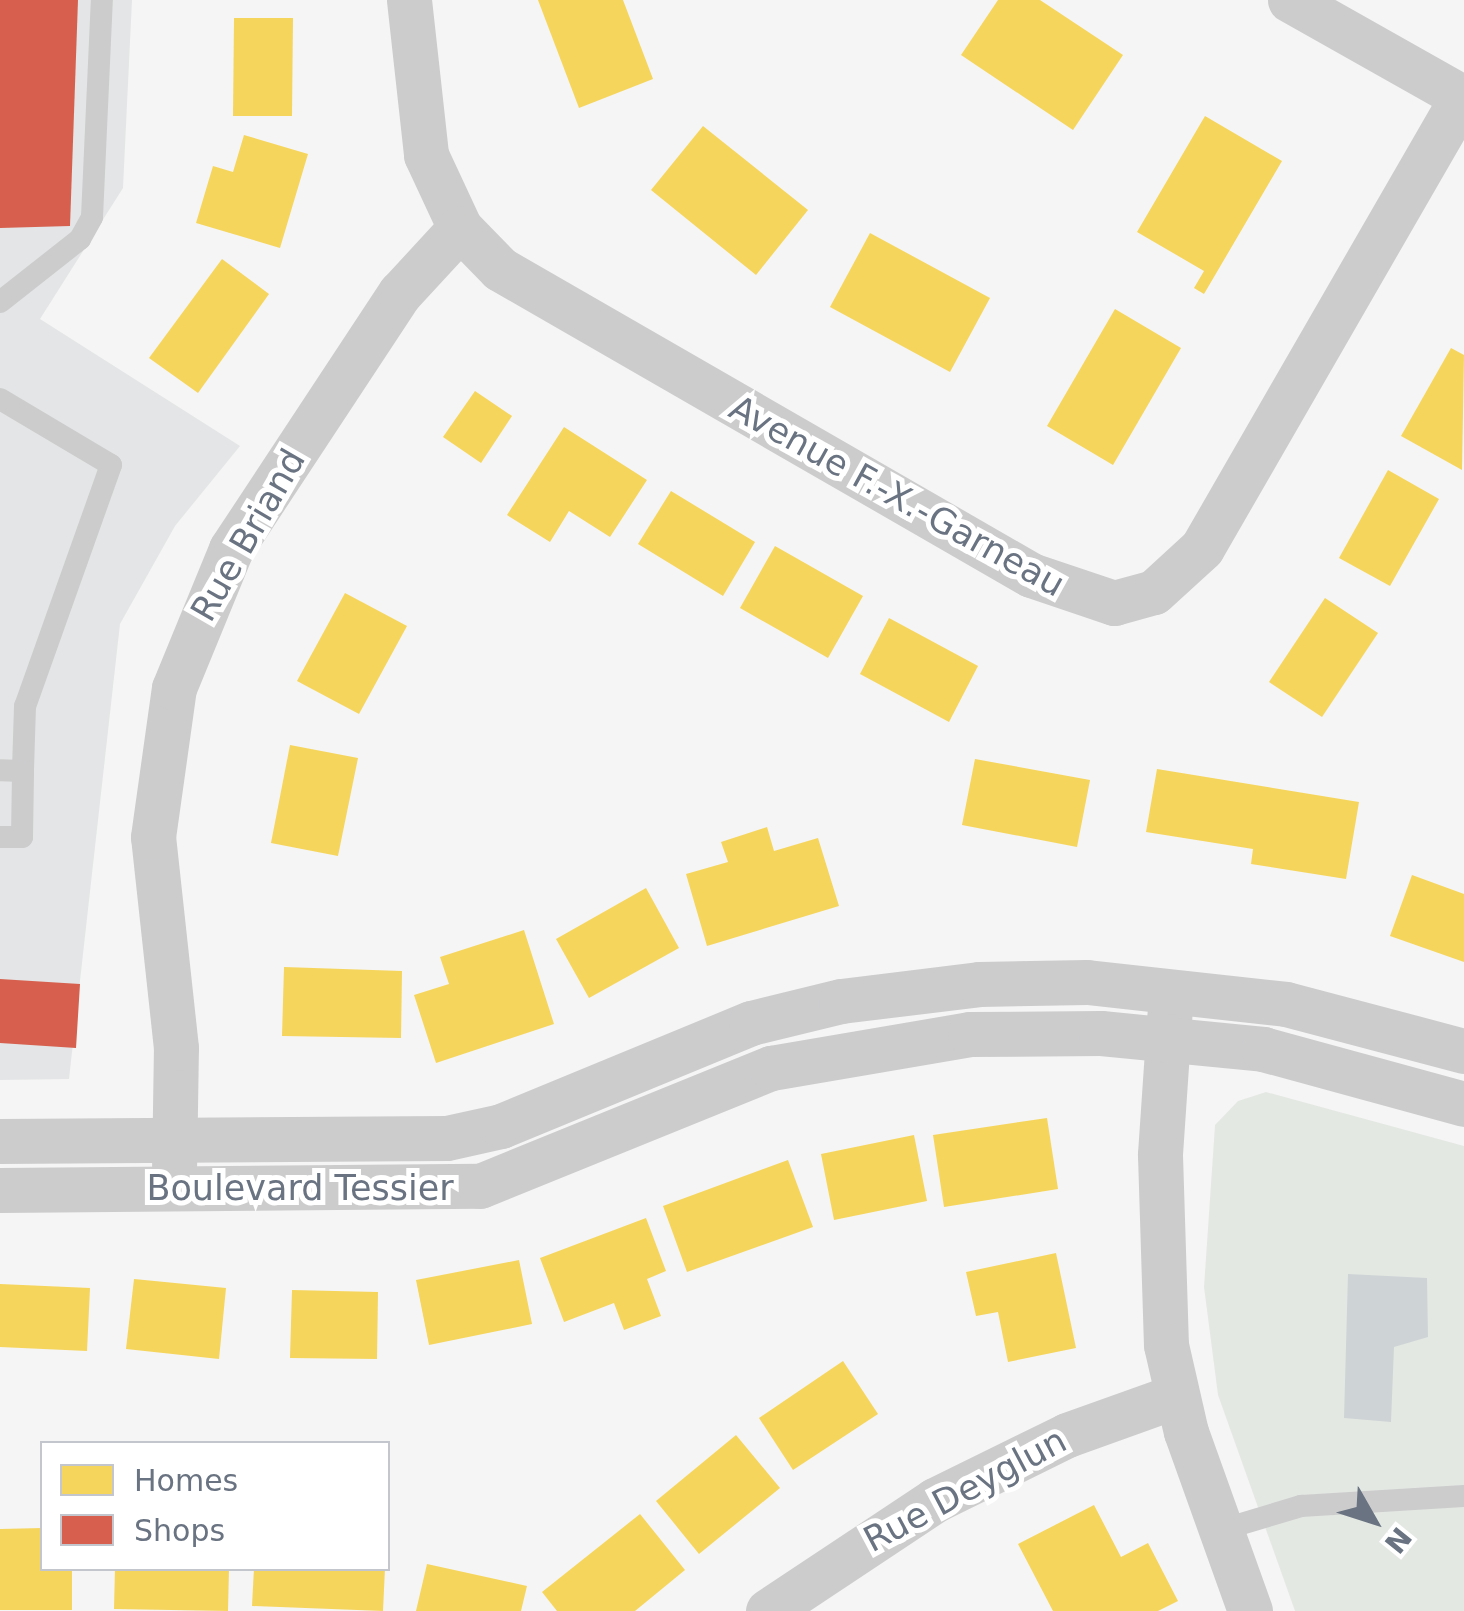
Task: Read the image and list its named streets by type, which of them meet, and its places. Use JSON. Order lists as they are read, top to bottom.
{
  "streets": {
    "street": [
      "Avenue F.-X.-Garneau",
      "Rue Briand",
      "Boulevard Tessier",
      "Rue Deyglun"
    ]
  },
  "crossings": [
    ["Avenue F.-X.-Garneau", "Rue Briand"],
    ["Rue Briand", "Boulevard Tessier"]
  ],
  "legend": ["Homes", "Shops"],
  "north": "bottom right"
}
